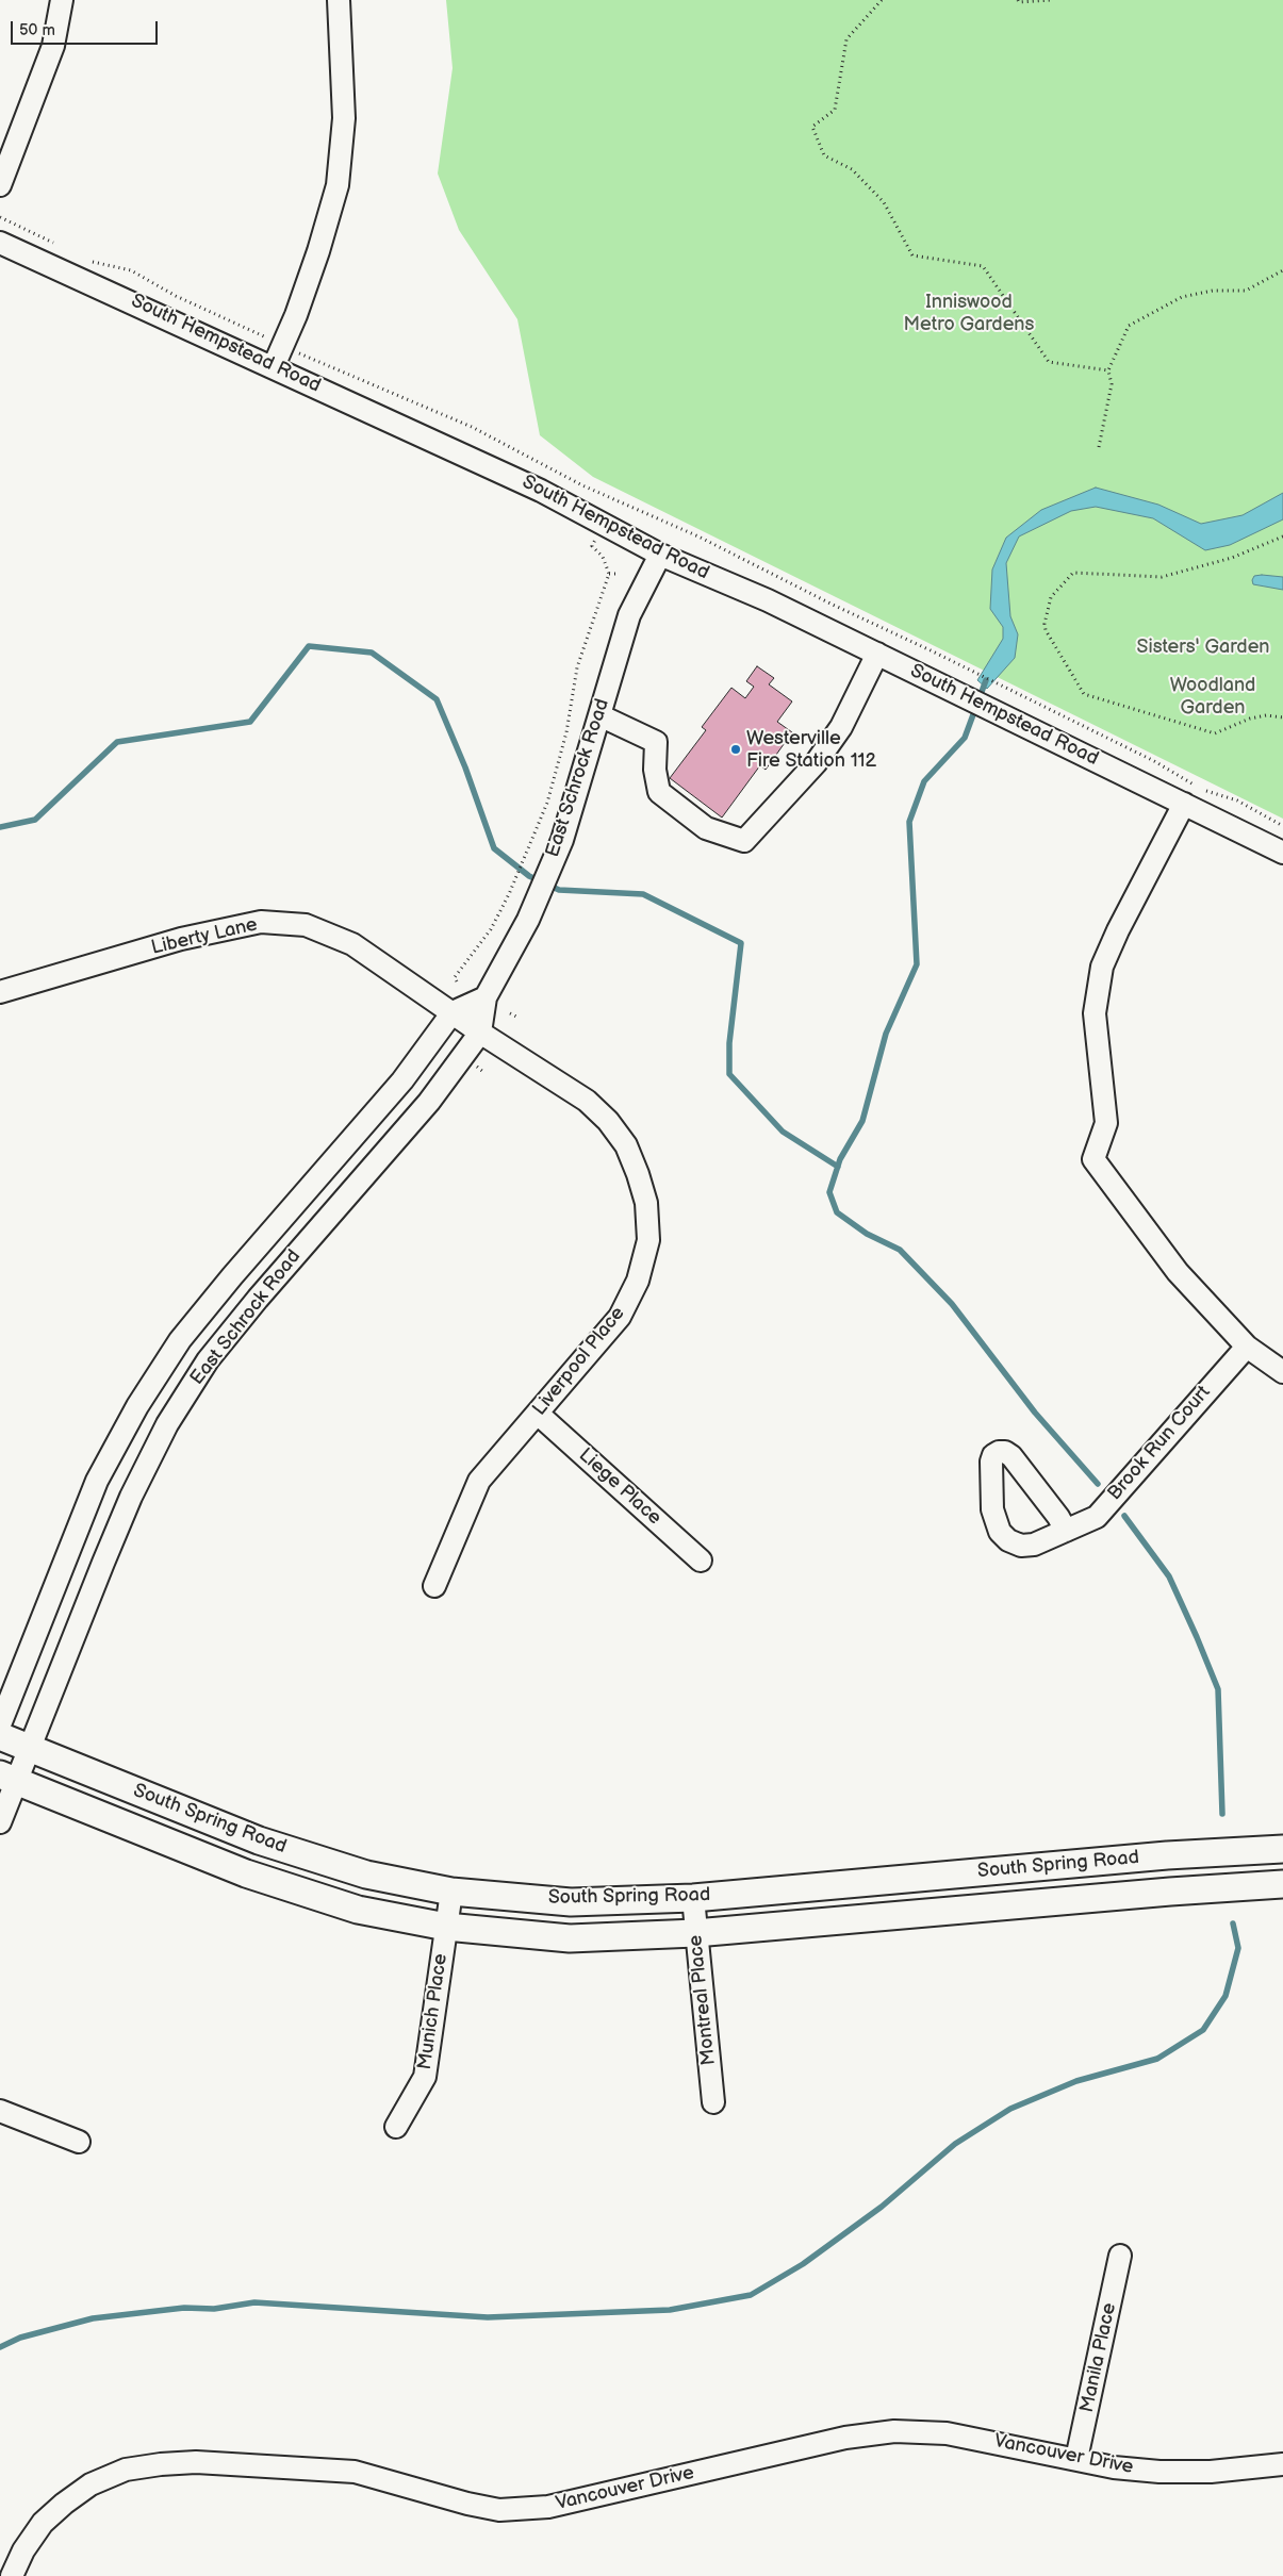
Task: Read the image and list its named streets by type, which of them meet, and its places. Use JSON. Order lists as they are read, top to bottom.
{
  "streets": {
    "main road": ["South Spring Road"],
    "street": [
      "South Hempstead Road",
      "East Schrock Road",
      "Liberty Lane",
      "Liverpool Place",
      "Brook Run Court",
      "Liege Place",
      "Montreal Place",
      "Munich Place",
      "Manila Place",
      "Vancouver Drive"
    ]
  },
  "crossings": [
    ["South Hempstead Road", "East Schrock Road"],
    ["East Schrock Road", "Liberty Lane"],
    ["East Schrock Road", "Liverpool Place"],
    ["East Schrock Road", "South Spring Road"],
    ["Liberty Lane", "Liverpool Place"],
    ["Liverpool Place", "Liege Place"],
    ["South Spring Road", "Montreal Place"],
    ["South Spring Road", "Munich Place"],
    ["Manila Place", "Vancouver Drive"]
  ],
  "parks": ["Inniswood Metro Gardens", "Sisters' Garden", "Woodland Garden"],
  "places": ["Westerville Fire Station 112"],
  "scale_bar": "50 m"
}
